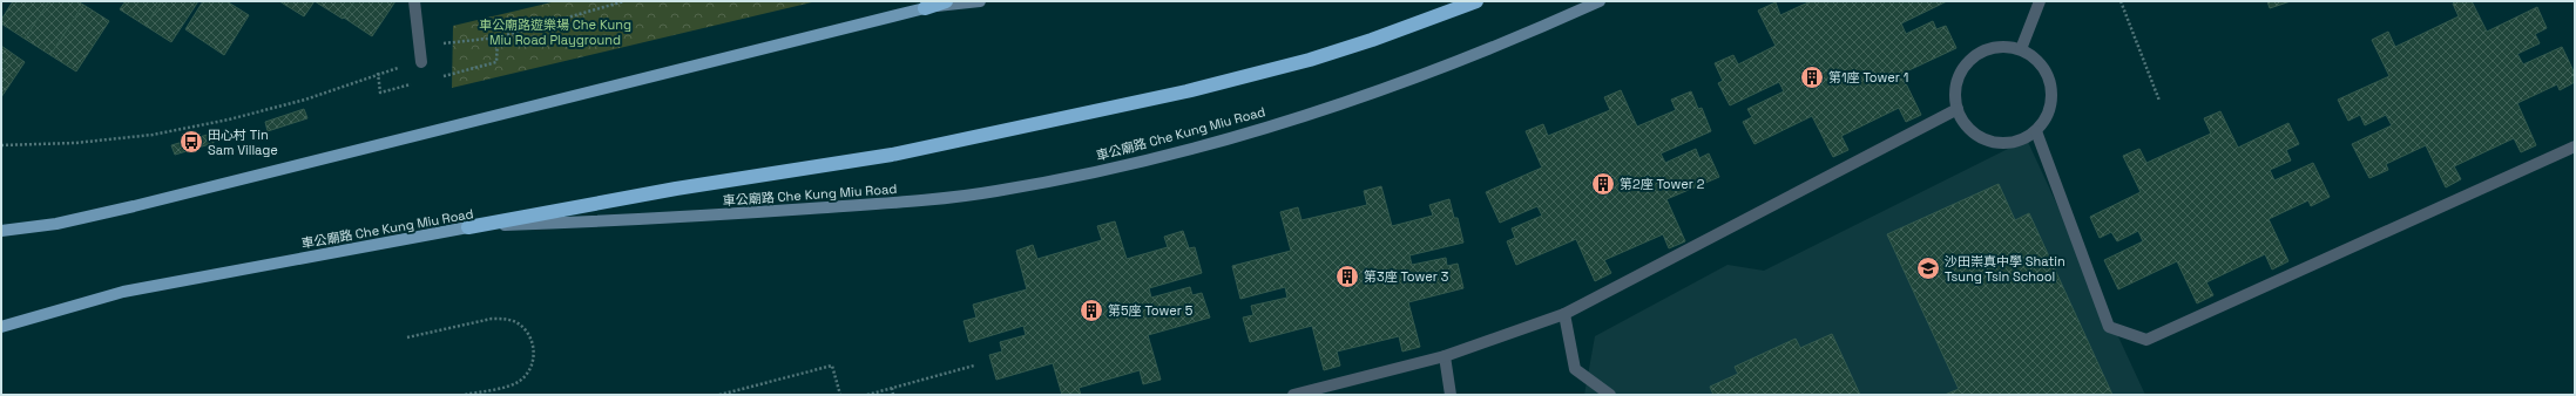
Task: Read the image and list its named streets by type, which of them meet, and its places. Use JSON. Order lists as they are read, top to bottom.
{
  "streets": {
    "main road": ["車公廟路 Che Kung Miu Road"]
  },
  "parks": ["車公廟路遊樂場 Che Kung Miu Road Playground"],
  "places": {
    "building": [
      "第1座 Tower 1",
      "第2座 Tower 2",
      "第3座 Tower 3",
      "第5座 Tower 5"
    ],
    "bus stop": ["田心村 Tin Sam Village"],
    "school or university": ["沙田崇真中學 Shatin Tsung Tsin School"]
  }
}
